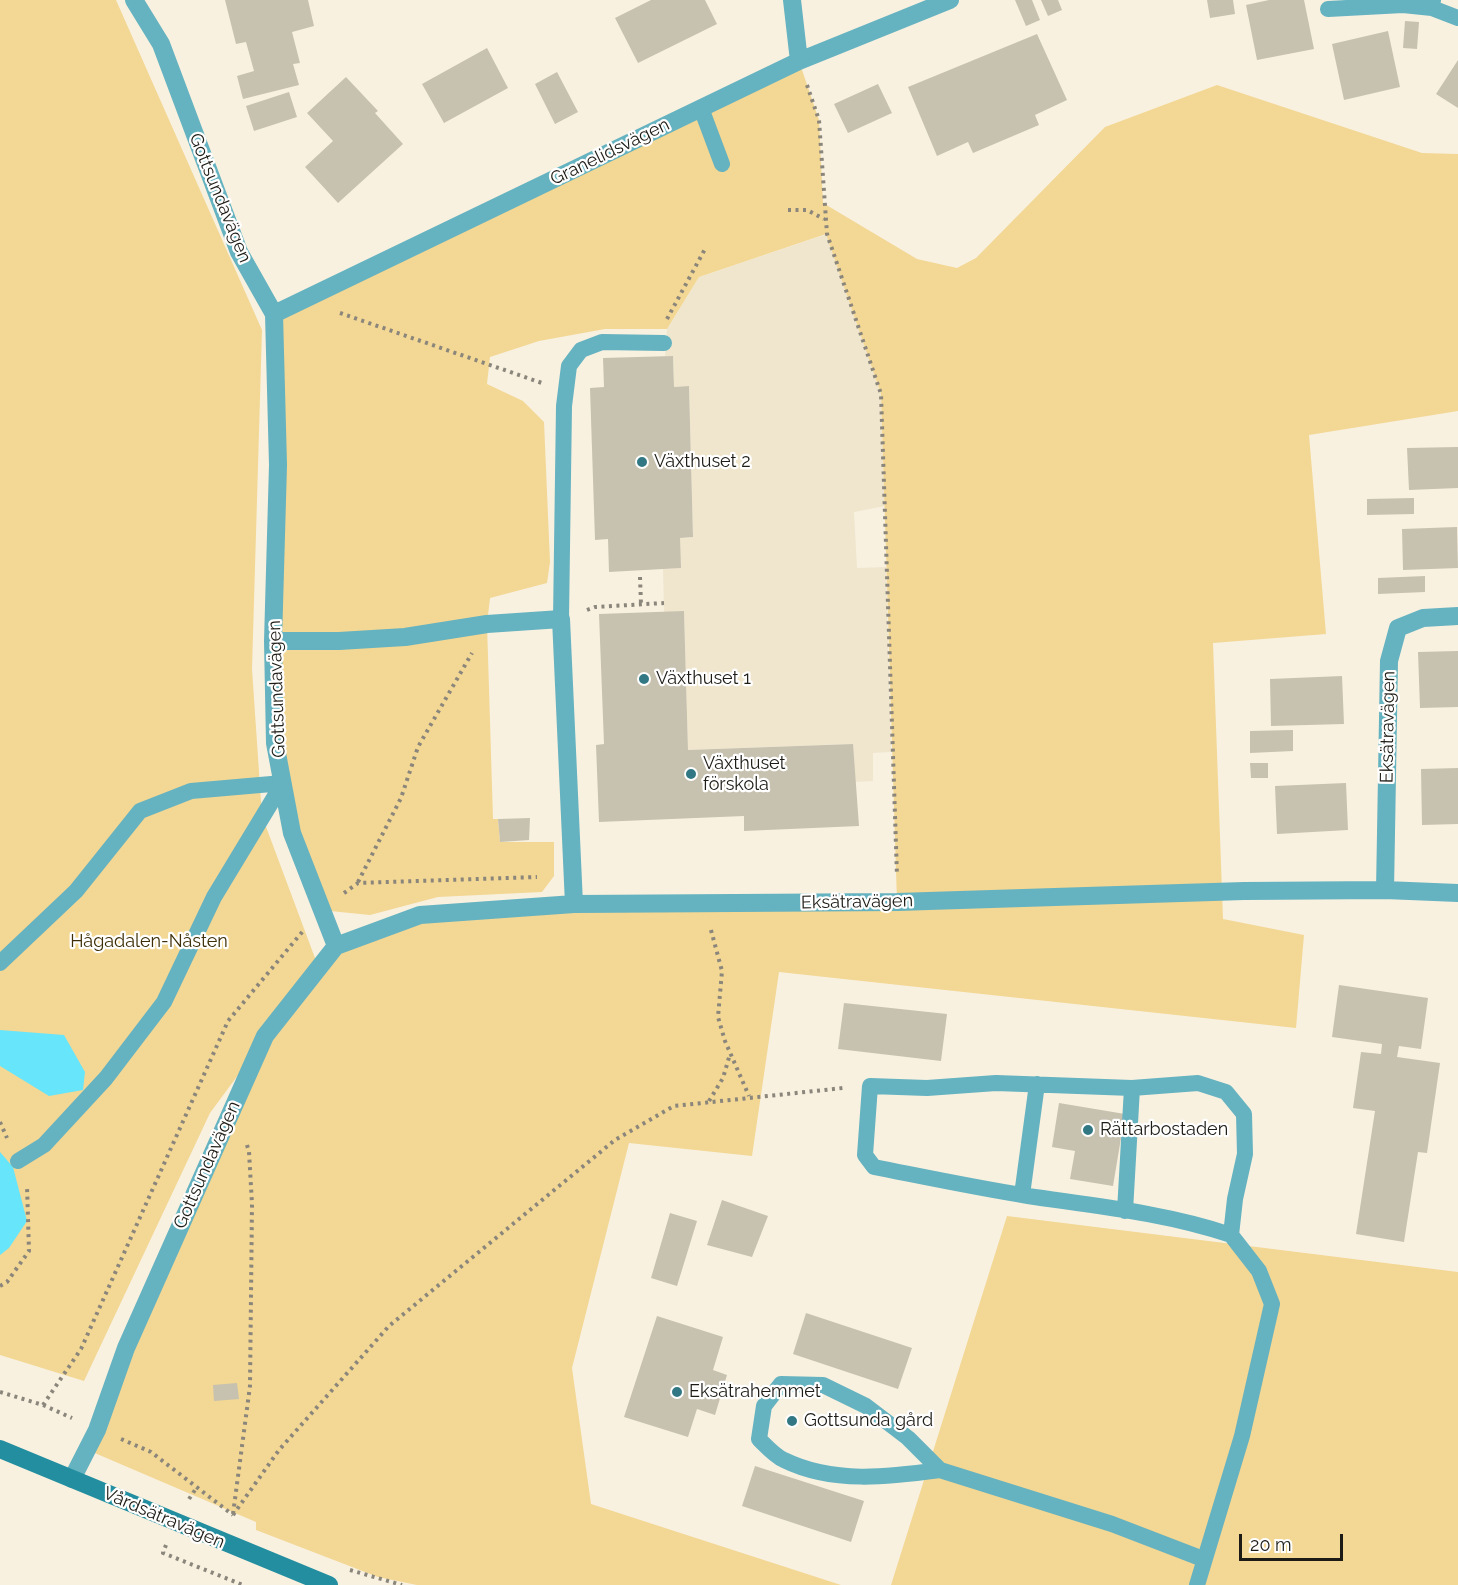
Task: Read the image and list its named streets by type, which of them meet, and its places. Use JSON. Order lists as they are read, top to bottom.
{
  "streets": {
    "street": [
      "Granelidsvägen",
      "Gottsundavägen",
      "Eksätravägen",
      "Vårdsätravägen"
    ]
  },
  "crossings": [
    ["Granelidsvägen", "Gottsundavägen"],
    ["Gottsundavägen", "Eksätravägen"],
    ["Gottsundavägen", "Vårdsätravägen"]
  ],
  "parks": ["Hågadalen-Nåsten"],
  "places": [
    "Växthuset 2",
    "Växthuset 1",
    "Växthuset förskola",
    "Rättarbostaden",
    "Eksätrahemmet",
    "Gottsunda gård"
  ],
  "scale_bar": "20 m"
}
